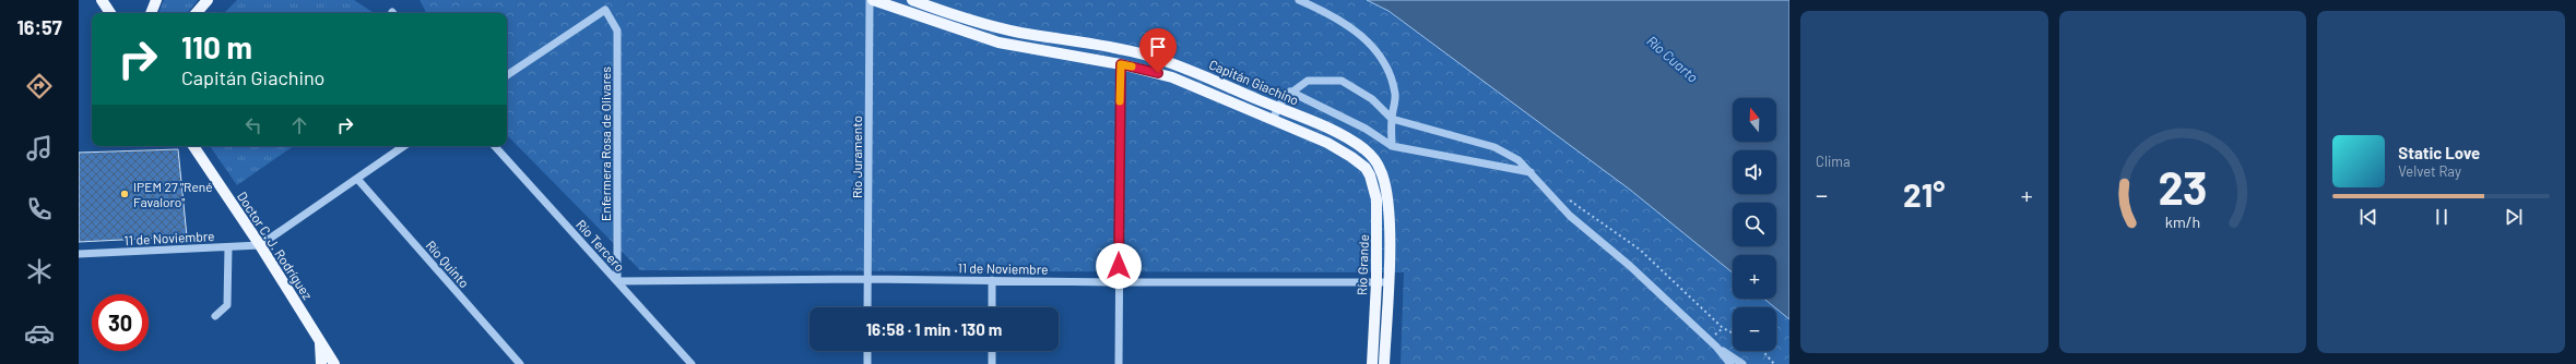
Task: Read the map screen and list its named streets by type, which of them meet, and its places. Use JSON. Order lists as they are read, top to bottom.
{
  "streets": {
    "main road": ["Capitán Giachino", "Doctor C. J. Rodríguez", "Río Grande"],
    "street": [
      "Enfermera Rosa de Olivares",
      "Río Juramento",
      "11 de Noviembre",
      "Río Tercero",
      "Río Quinto"
    ]
  },
  "crossings": [
    ["Capitán Giachino", "11 de Noviembre"],
    ["Capitán Giachino", "Río Grande"],
    ["Enfermera Rosa de Olivares", "11 de Noviembre"],
    ["Enfermera Rosa de Olivares", "Río Tercero"],
    ["Río Juramento", "11 de Noviembre"],
    ["11 de Noviembre", "Doctor C. J. Rodríguez"],
    ["11 de Noviembre", "Río Tercero"],
    ["11 de Noviembre", "Río Grande"]
  ],
  "water": ["Río Cuarto"],
  "places": ["IPEM 27 \"René Favaloro\""],
  "north": "top",
  "page": {
    "tabs": "16:57",
    "tile": "Clima",
    "turn": ["110 m", "Capitán Giachino"],
    "map_buttons": ["+", "−"],
    "song": ["Static Love", "Velvet Ray"],
    "heat": ["−", "21°", "+"],
    "limit": "30",
    "trip": "16:58 · 1 min · 130 m",
    "gauge": ["23", "km/h"]
  }
}
